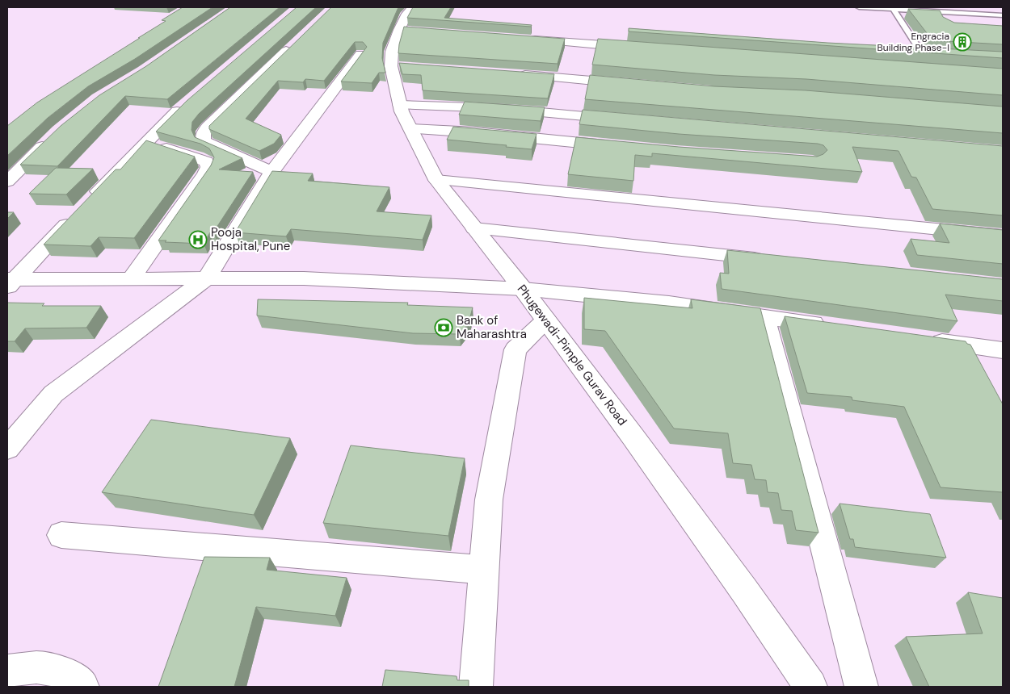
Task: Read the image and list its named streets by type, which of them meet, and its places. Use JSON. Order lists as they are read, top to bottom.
{
  "streets": {
    "street": ["Phugewadi-Pimple Gurav Road"]
  },
  "places": {
    "building": ["Engracia Building Phase-I"],
    "hospital": ["Pooja Hospital, Pune"],
    "bank": ["Bank of Maharashtra"]
  }
}
